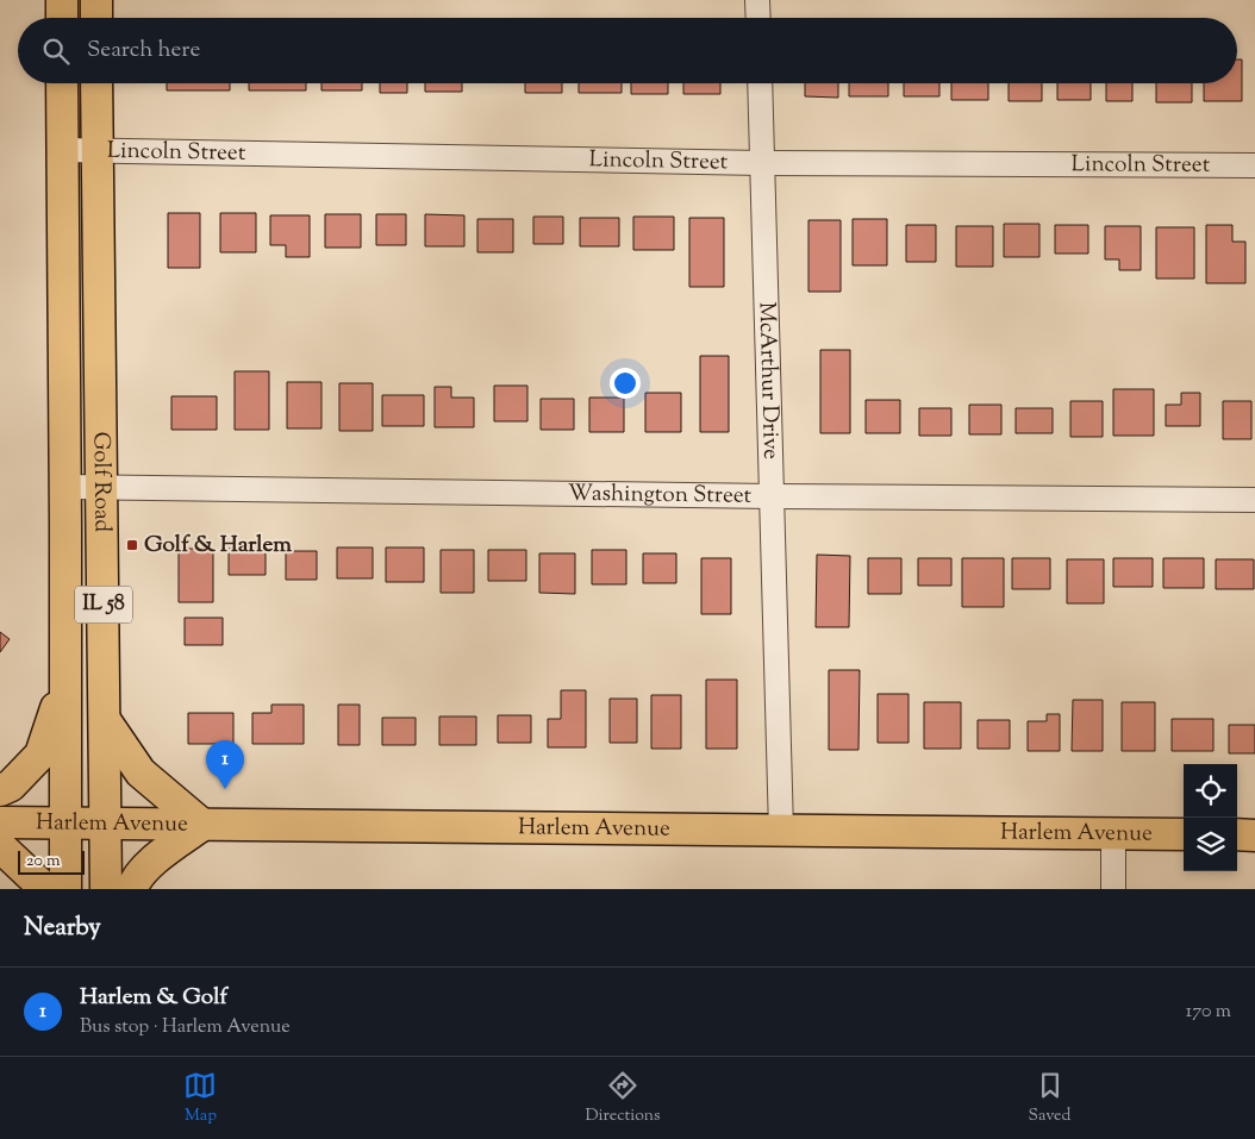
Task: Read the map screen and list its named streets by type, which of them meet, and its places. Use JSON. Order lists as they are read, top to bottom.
{
  "streets": {
    "main road": ["Golf Road", "IL 58", "Harlem Avenue"],
    "street": ["Lincoln Street", "McArthur Drive", "Washington Street"]
  },
  "crossings": [
    ["Lincoln Street", "McArthur Drive"],
    ["Lincoln Street", "Golf Road"],
    ["McArthur Drive", "Washington Street"],
    ["McArthur Drive", "Harlem Avenue"],
    ["Golf Road", "Washington Street"],
    ["Golf Road", "Harlem Avenue"]
  ],
  "places": {
    "transit": ["Golf & Harlem"]
  },
  "scale_bar": "20 m",
  "page": {
    "search": "Search here",
    "pins": "1",
    "scale": "20 m",
    "heading": "Nearby",
    "list": [
      {
        "mark": "1",
        "name": "Harlem & Golf",
        "note": "Bus stop · Harlem Avenue",
        "value": "170 m"
      }
    ],
    "nav": ["Map", "Directions", "Saved"]
  }
}
